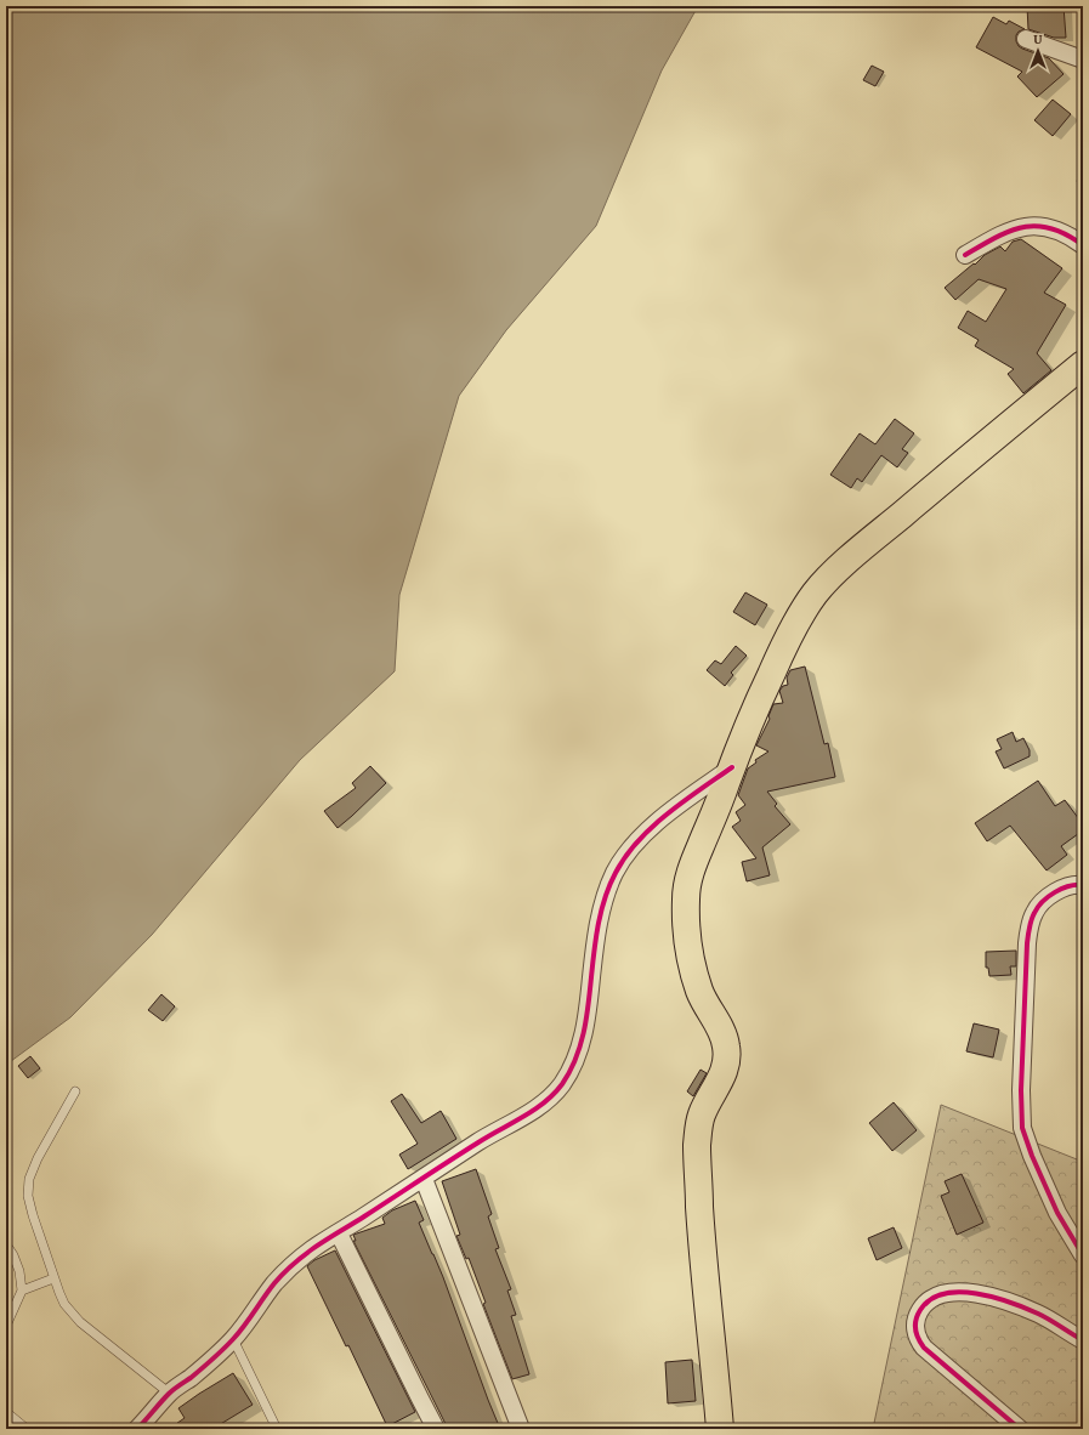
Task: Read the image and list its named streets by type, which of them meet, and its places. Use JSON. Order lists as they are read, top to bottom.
{
  "north": "top"
}
